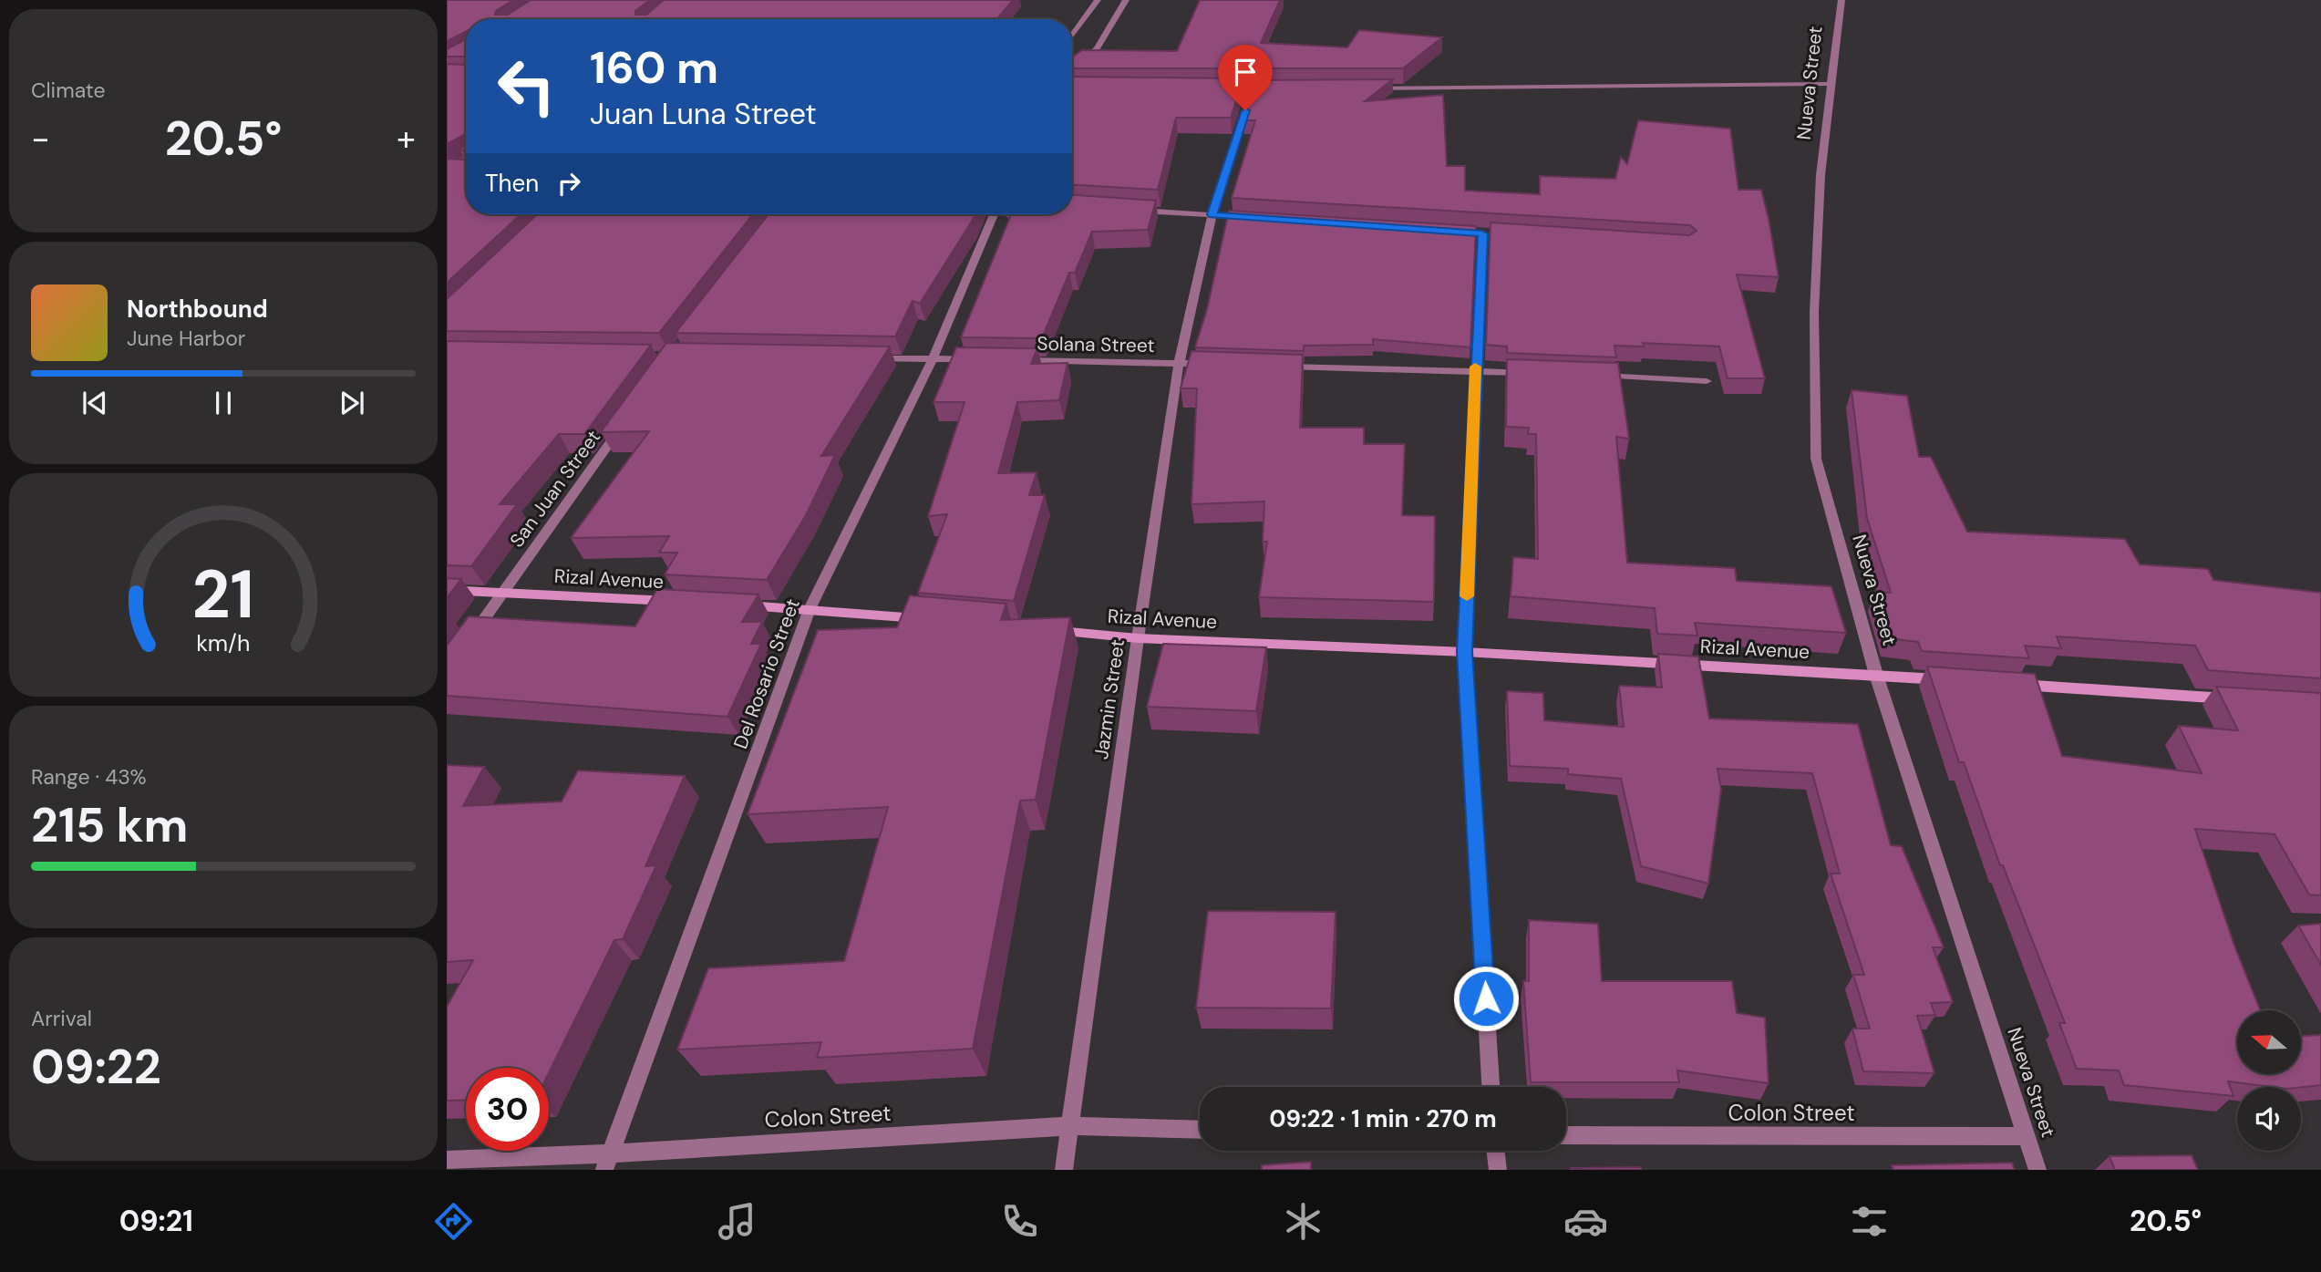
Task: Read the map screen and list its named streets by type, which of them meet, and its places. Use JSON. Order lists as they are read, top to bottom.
{
  "streets": {
    "street": [
      "Nueva Street",
      "Solana Street",
      "San Juan Street",
      "Rizal Avenue",
      "Del Rosario Street",
      "Jazmin Street",
      "Colon Street"
    ]
  },
  "crossings": [
    ["Nueva Street", "Rizal Avenue"],
    ["Nueva Street", "Colon Street"],
    ["Solana Street", "Jazmin Street"],
    ["San Juan Street", "Rizal Avenue"],
    ["Rizal Avenue", "Jazmin Street"],
    ["Del Rosario Street", "Colon Street"],
    ["Jazmin Street", "Colon Street"]
  ],
  "north": "left",
  "page": {
    "tile": [
      "Climate",
      ["Range · 43%", "215 km"],
      ["Arrival", "09:22"]
    ],
    "turn": ["160 m", "Juan Luna Street"],
    "heat": ["−", "20.5°", "+"],
    "then": "Then",
    "song": ["Northbound", "June Harbor"],
    "limit": "30",
    "trip": "09:22 · 1 min · 270 m",
    "tabs": ["09:21", "20.5°"],
    "gauge": ["21", "km/h"]
  }
}
